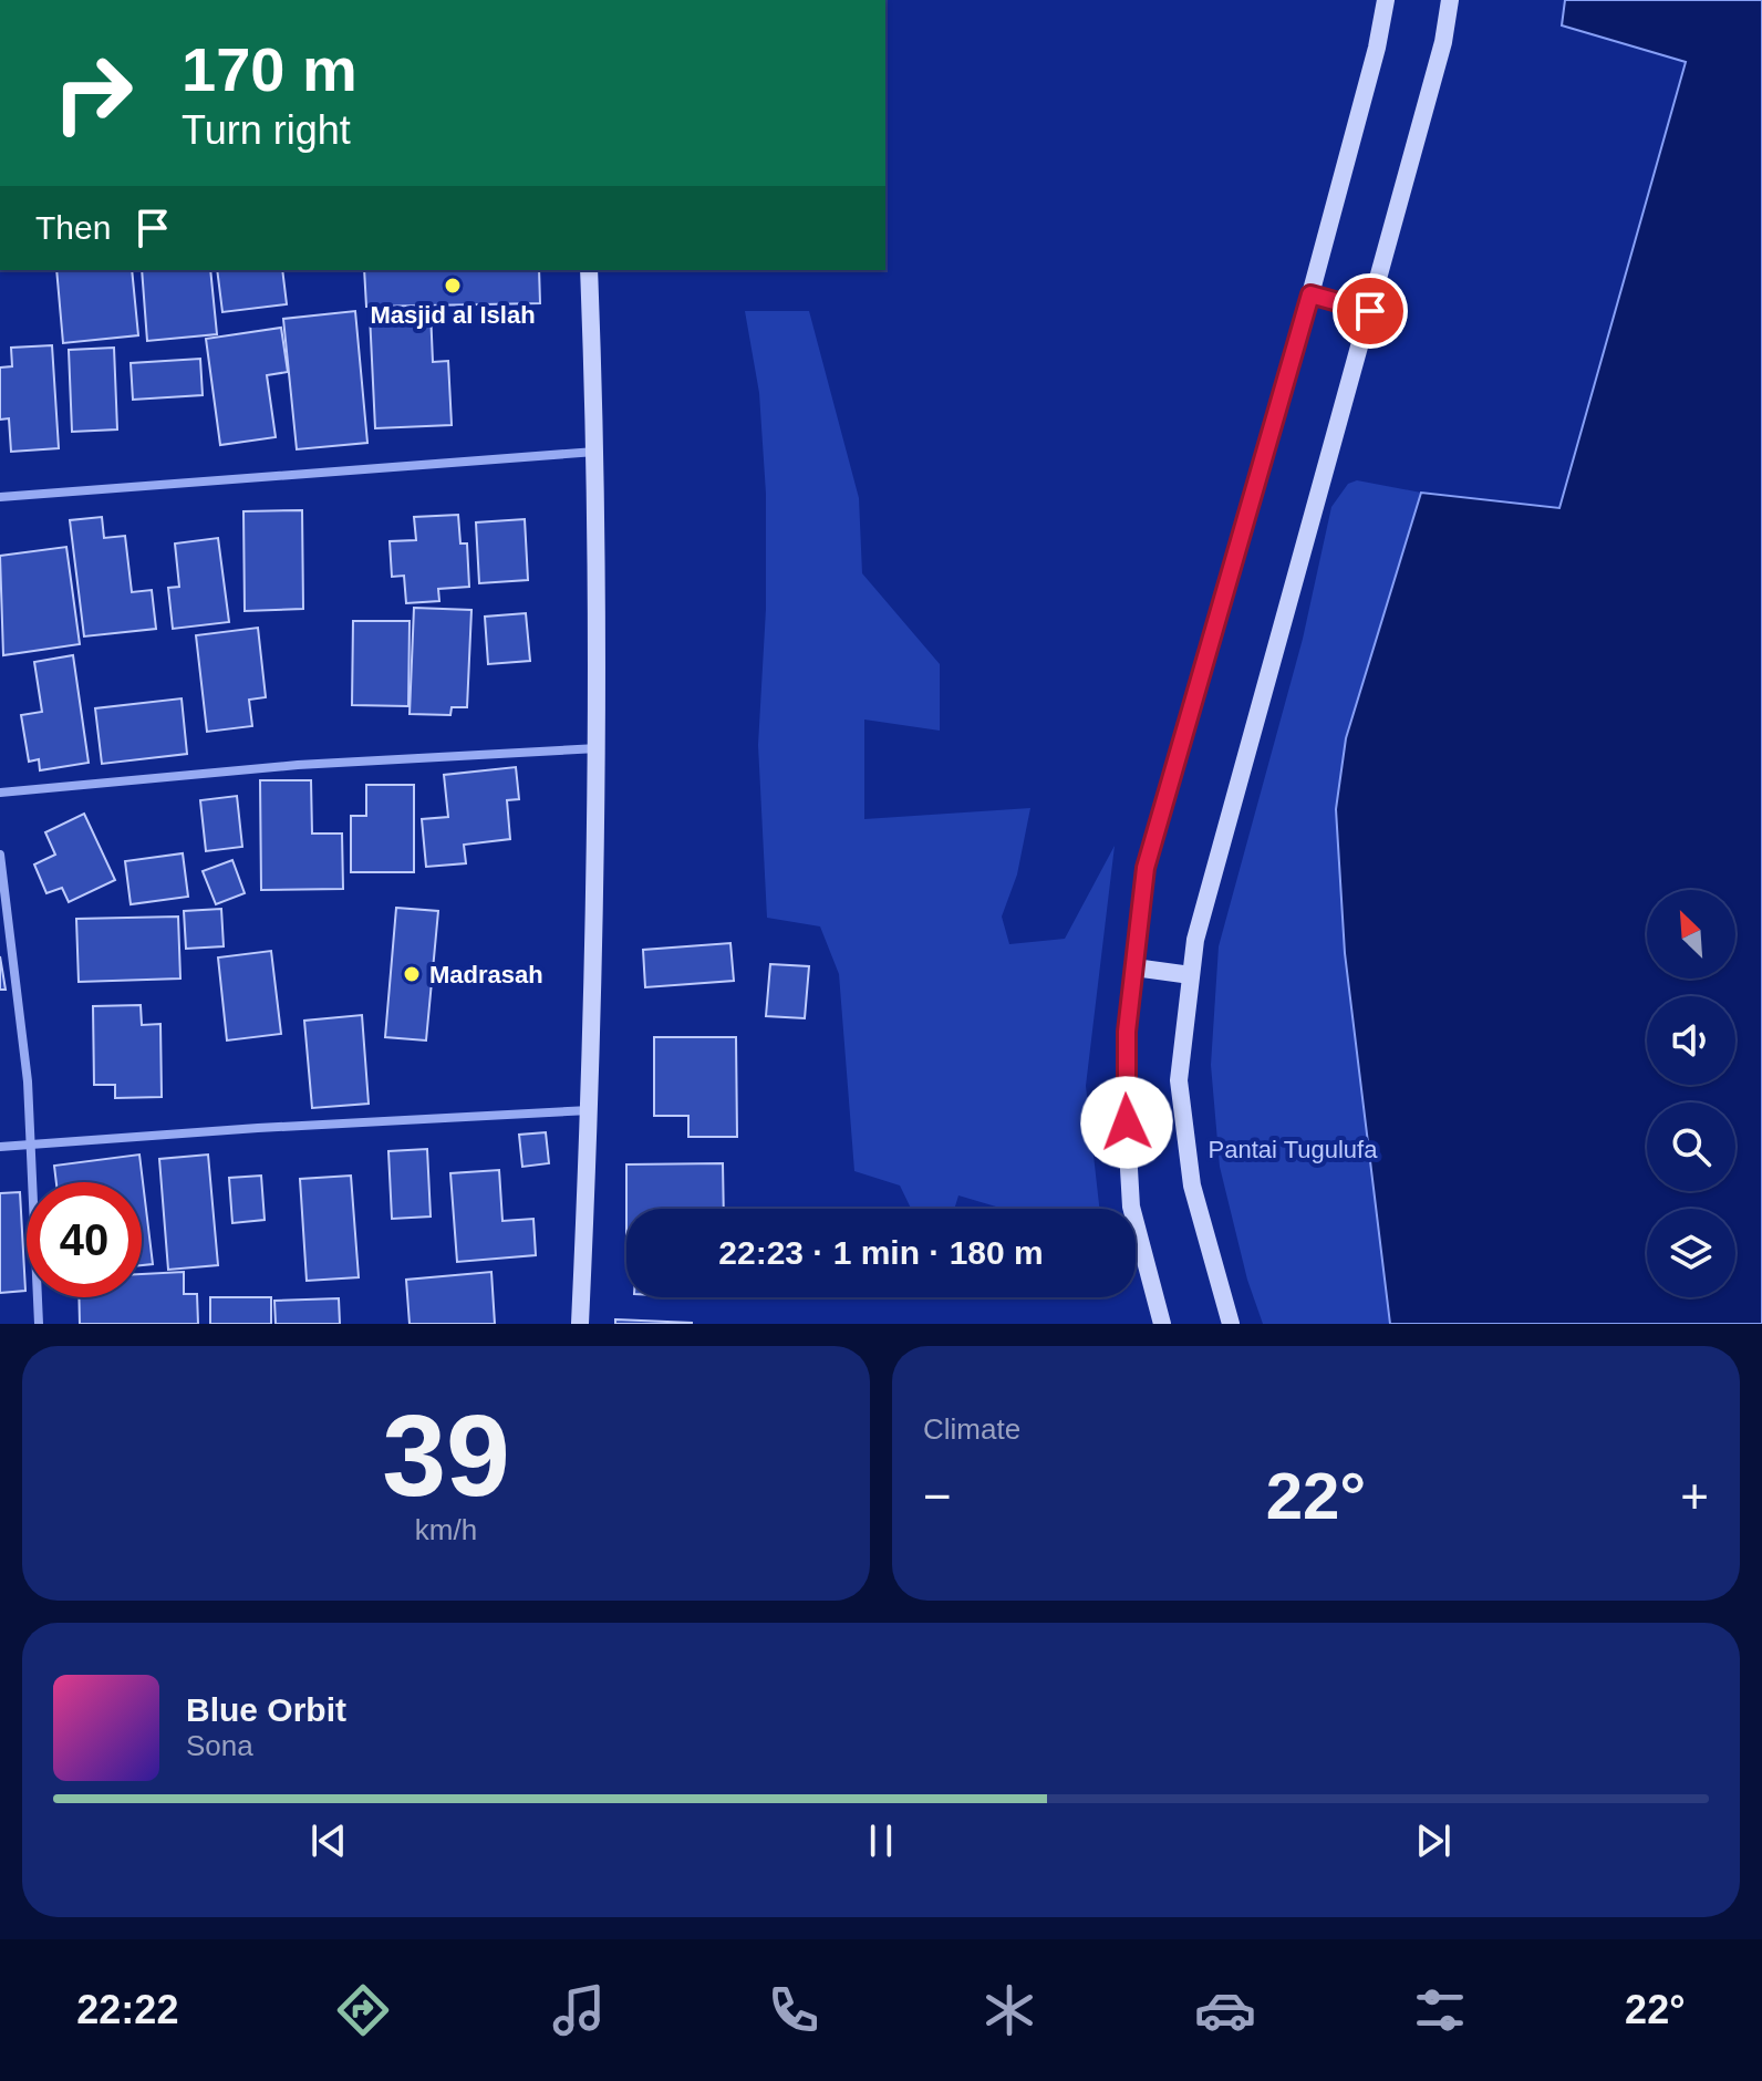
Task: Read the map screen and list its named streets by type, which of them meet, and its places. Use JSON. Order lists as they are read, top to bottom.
{
  "parks": ["Pantai Tugulufa"],
  "places": ["Masjid al Islah", "Madrasah"],
  "north": "top left",
  "page": {
    "turn": ["170 m", "Turn right"],
    "then": "Then",
    "limit": "40",
    "trip": "22:23 · 1 min · 180 m",
    "tile": [
      ["39", "km/h"],
      "Climate"
    ],
    "heat": ["−", "22°", "+"],
    "song": ["Blue Orbit", "Sona"],
    "tabs": ["22:22", "22°"]
  }
}
